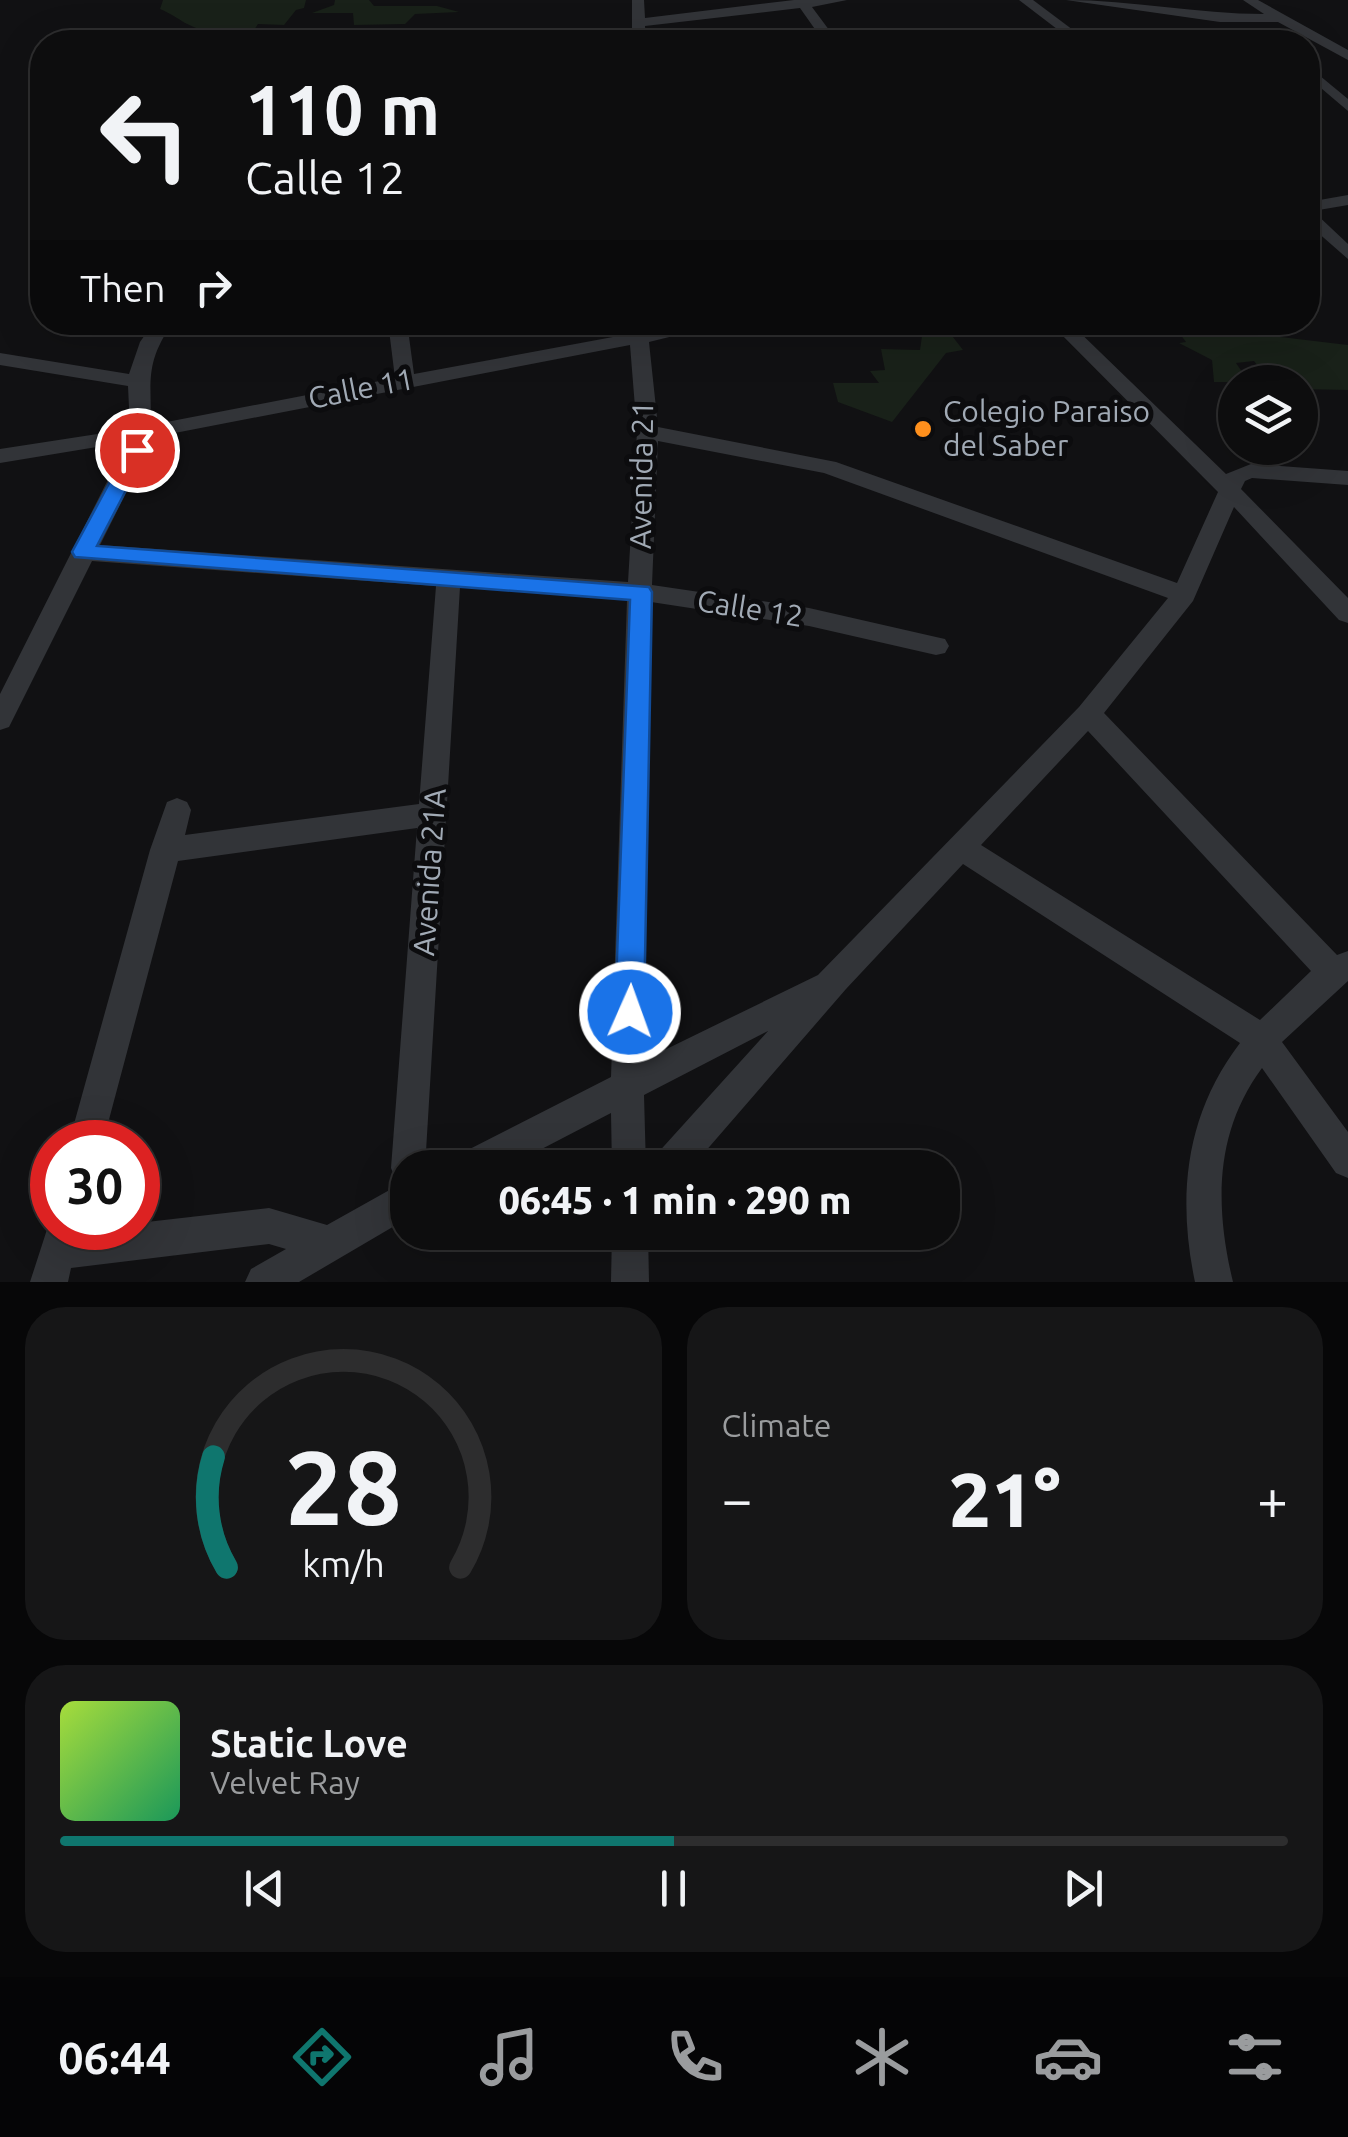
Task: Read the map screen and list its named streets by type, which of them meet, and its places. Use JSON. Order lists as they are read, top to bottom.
{
  "streets": {
    "street": [
      "Calle 11",
      "Avenida 21",
      "Calle 12",
      "Avenida 21A"
    ]
  },
  "crossings": [
    ["Avenida 21", "Calle 12"],
    ["Calle 12", "Avenida 21A"]
  ],
  "places": ["Colegio Paraiso del Saber"],
  "page": {
    "turn": ["110 m", "Calle 12"],
    "then": "Then",
    "limit": "30",
    "trip": "06:45 · 1 min · 290 m",
    "tile": "Climate",
    "heat": ["−", "21°", "+"],
    "song": ["Static Love", "Velvet Ray"],
    "tabs": "06:44",
    "gauge": ["28", "km/h"]
  }
}
